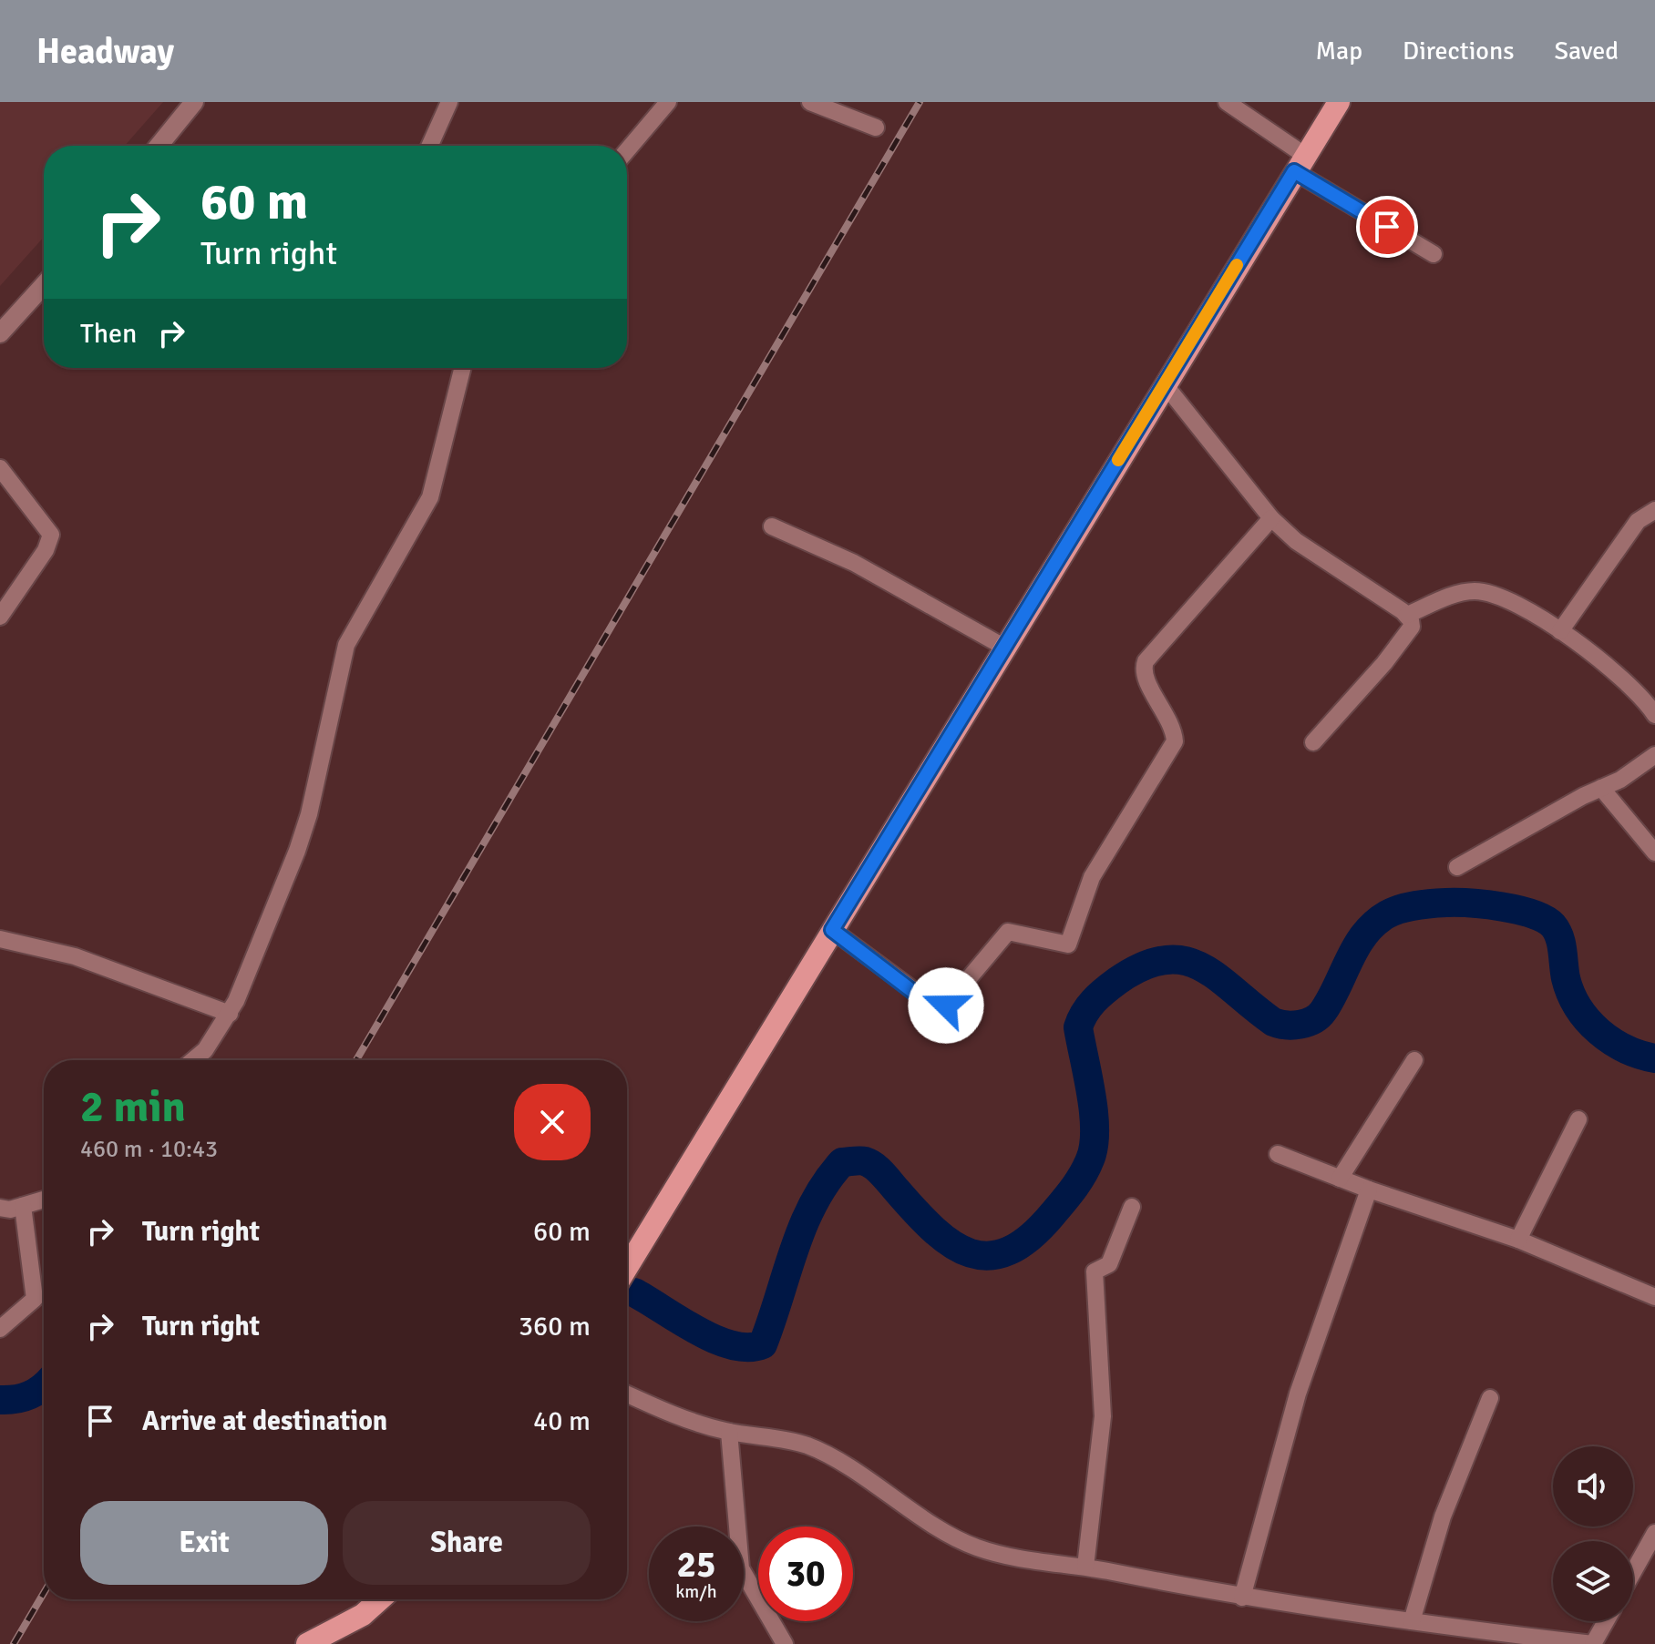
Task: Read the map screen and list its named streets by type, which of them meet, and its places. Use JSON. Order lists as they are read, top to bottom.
{
  "page": {
    "header": "Headway",
    "nav": ["Map", "Directions", "Saved"],
    "turn": ["60 m", "Turn right"],
    "then": "Then",
    "heading": ["2 min", "460 m · 10:43"],
    "list": [
      {
        "name": "Turn right",
        "value": "60 m"
      },
      {
        "name": "Turn right",
        "value": "360 m"
      },
      {
        "name": "Arrive at destination",
        "value": "40 m"
      }
    ],
    "buttons": ["Exit", "Share"],
    "speed": "25 km/h",
    "limit": "30"
  }
}
